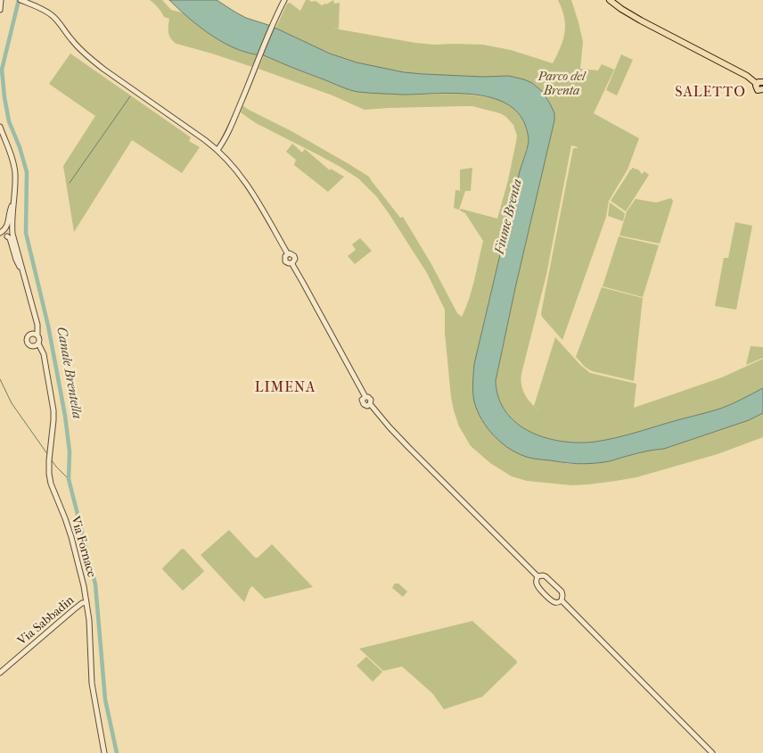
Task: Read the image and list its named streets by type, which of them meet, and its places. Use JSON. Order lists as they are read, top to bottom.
{
  "streets": {
    "street": ["Via Fornace", "Via Sabbadin"]
  },
  "crossings": [
    ["Via Fornace", "Via Sabbadin"]
  ],
  "districts": ["SALETTO", "LIMENA"],
  "water": ["Fiume Brenta", "Canale Brentella"],
  "parks": ["Parco del Brenta"]
}
